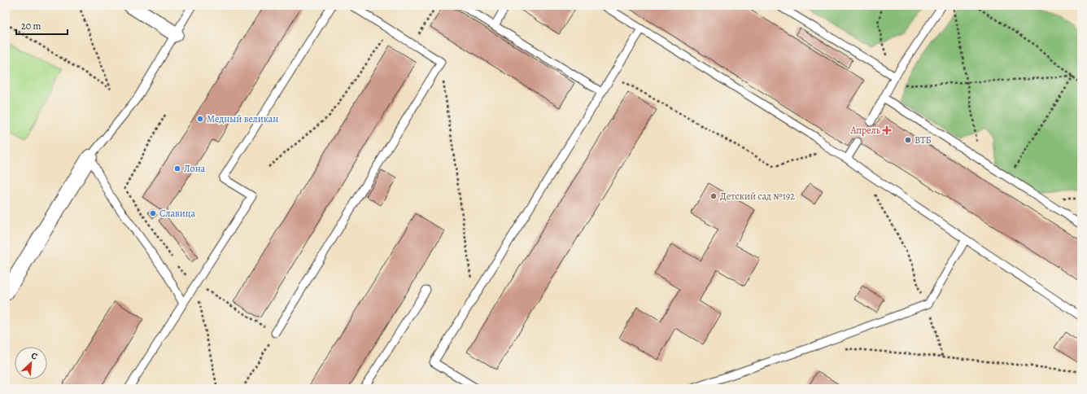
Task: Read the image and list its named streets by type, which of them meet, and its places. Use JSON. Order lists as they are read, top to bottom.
{
  "places": {
    "other": [
      "Медный великан",
      "ВТБ",
      "Лона",
      "Детский сад №192",
      "Славица"
    ],
    "health": ["Апрель"]
  },
  "scale_bar": "20 m",
  "north": "top right"
}
